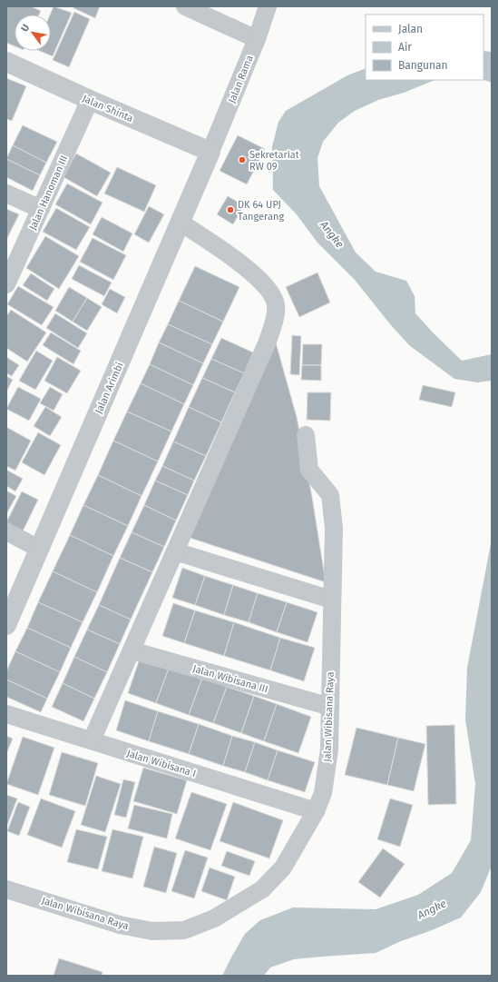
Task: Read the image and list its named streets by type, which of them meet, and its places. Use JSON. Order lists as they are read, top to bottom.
{
  "streets": {
    "street": [
      "Jalan Rama",
      "Jalan Shinta",
      "Jalan Hanoman III",
      "Jalan Arimbi",
      "Jalan Wibisana III",
      "Jalan Wibisana Raya",
      "Jalan Wibisana I"
    ]
  },
  "crossings": [
    ["Jalan Rama", "Jalan Shinta"],
    ["Jalan Rama", "Jalan Arimbi"],
    ["Jalan Shinta", "Jalan Hanoman III"],
    ["Jalan Shinta", "Jalan Arimbi"],
    ["Jalan Wibisana III", "Jalan Wibisana Raya"],
    ["Jalan Wibisana Raya", "Jalan Wibisana I"]
  ],
  "water": ["Angke"],
  "places": ["Sekretariat RW 09", "DK 64 UPJ Tangerang"],
  "legend": ["Jalan", "Air", "Bangunan"],
  "north": "top left"
}
